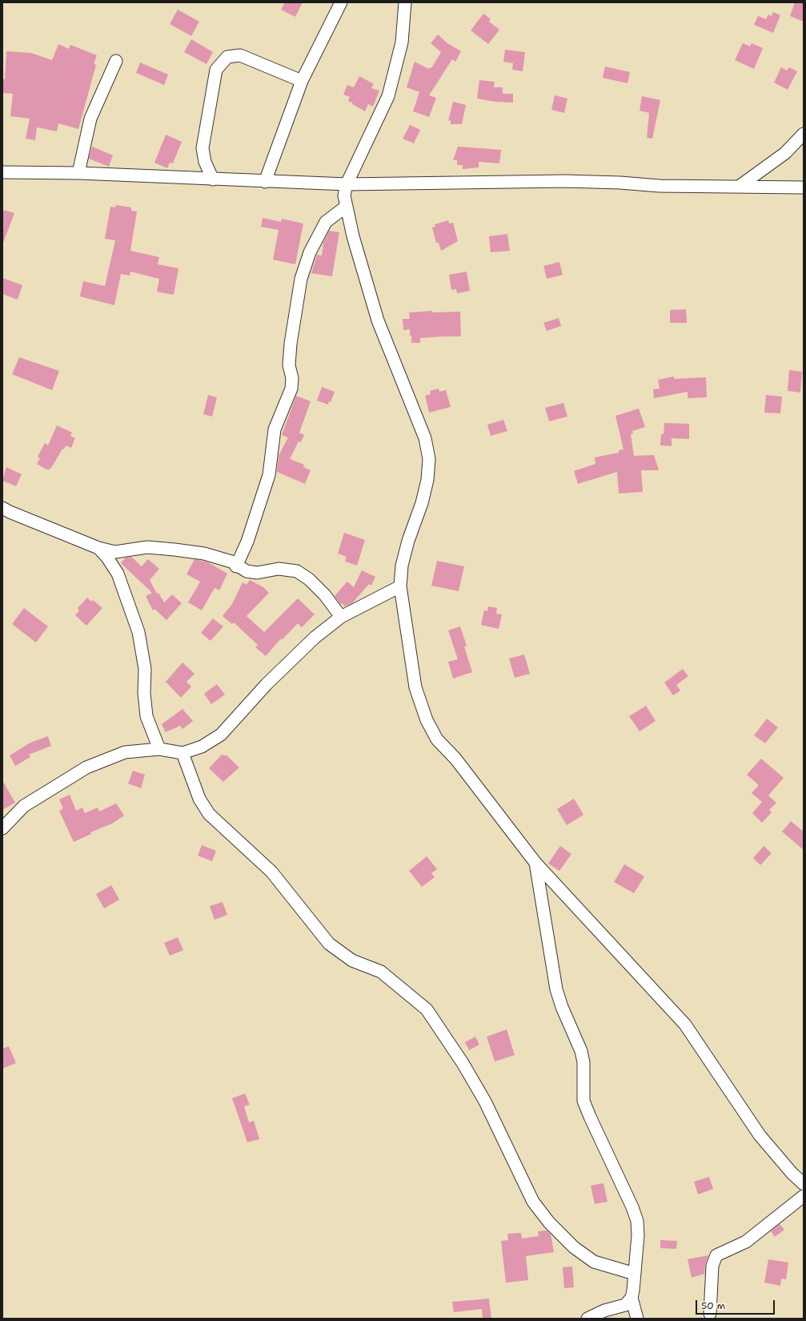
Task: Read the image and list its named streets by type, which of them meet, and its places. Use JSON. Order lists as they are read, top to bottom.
{
  "scale_bar": "50 m"
}
